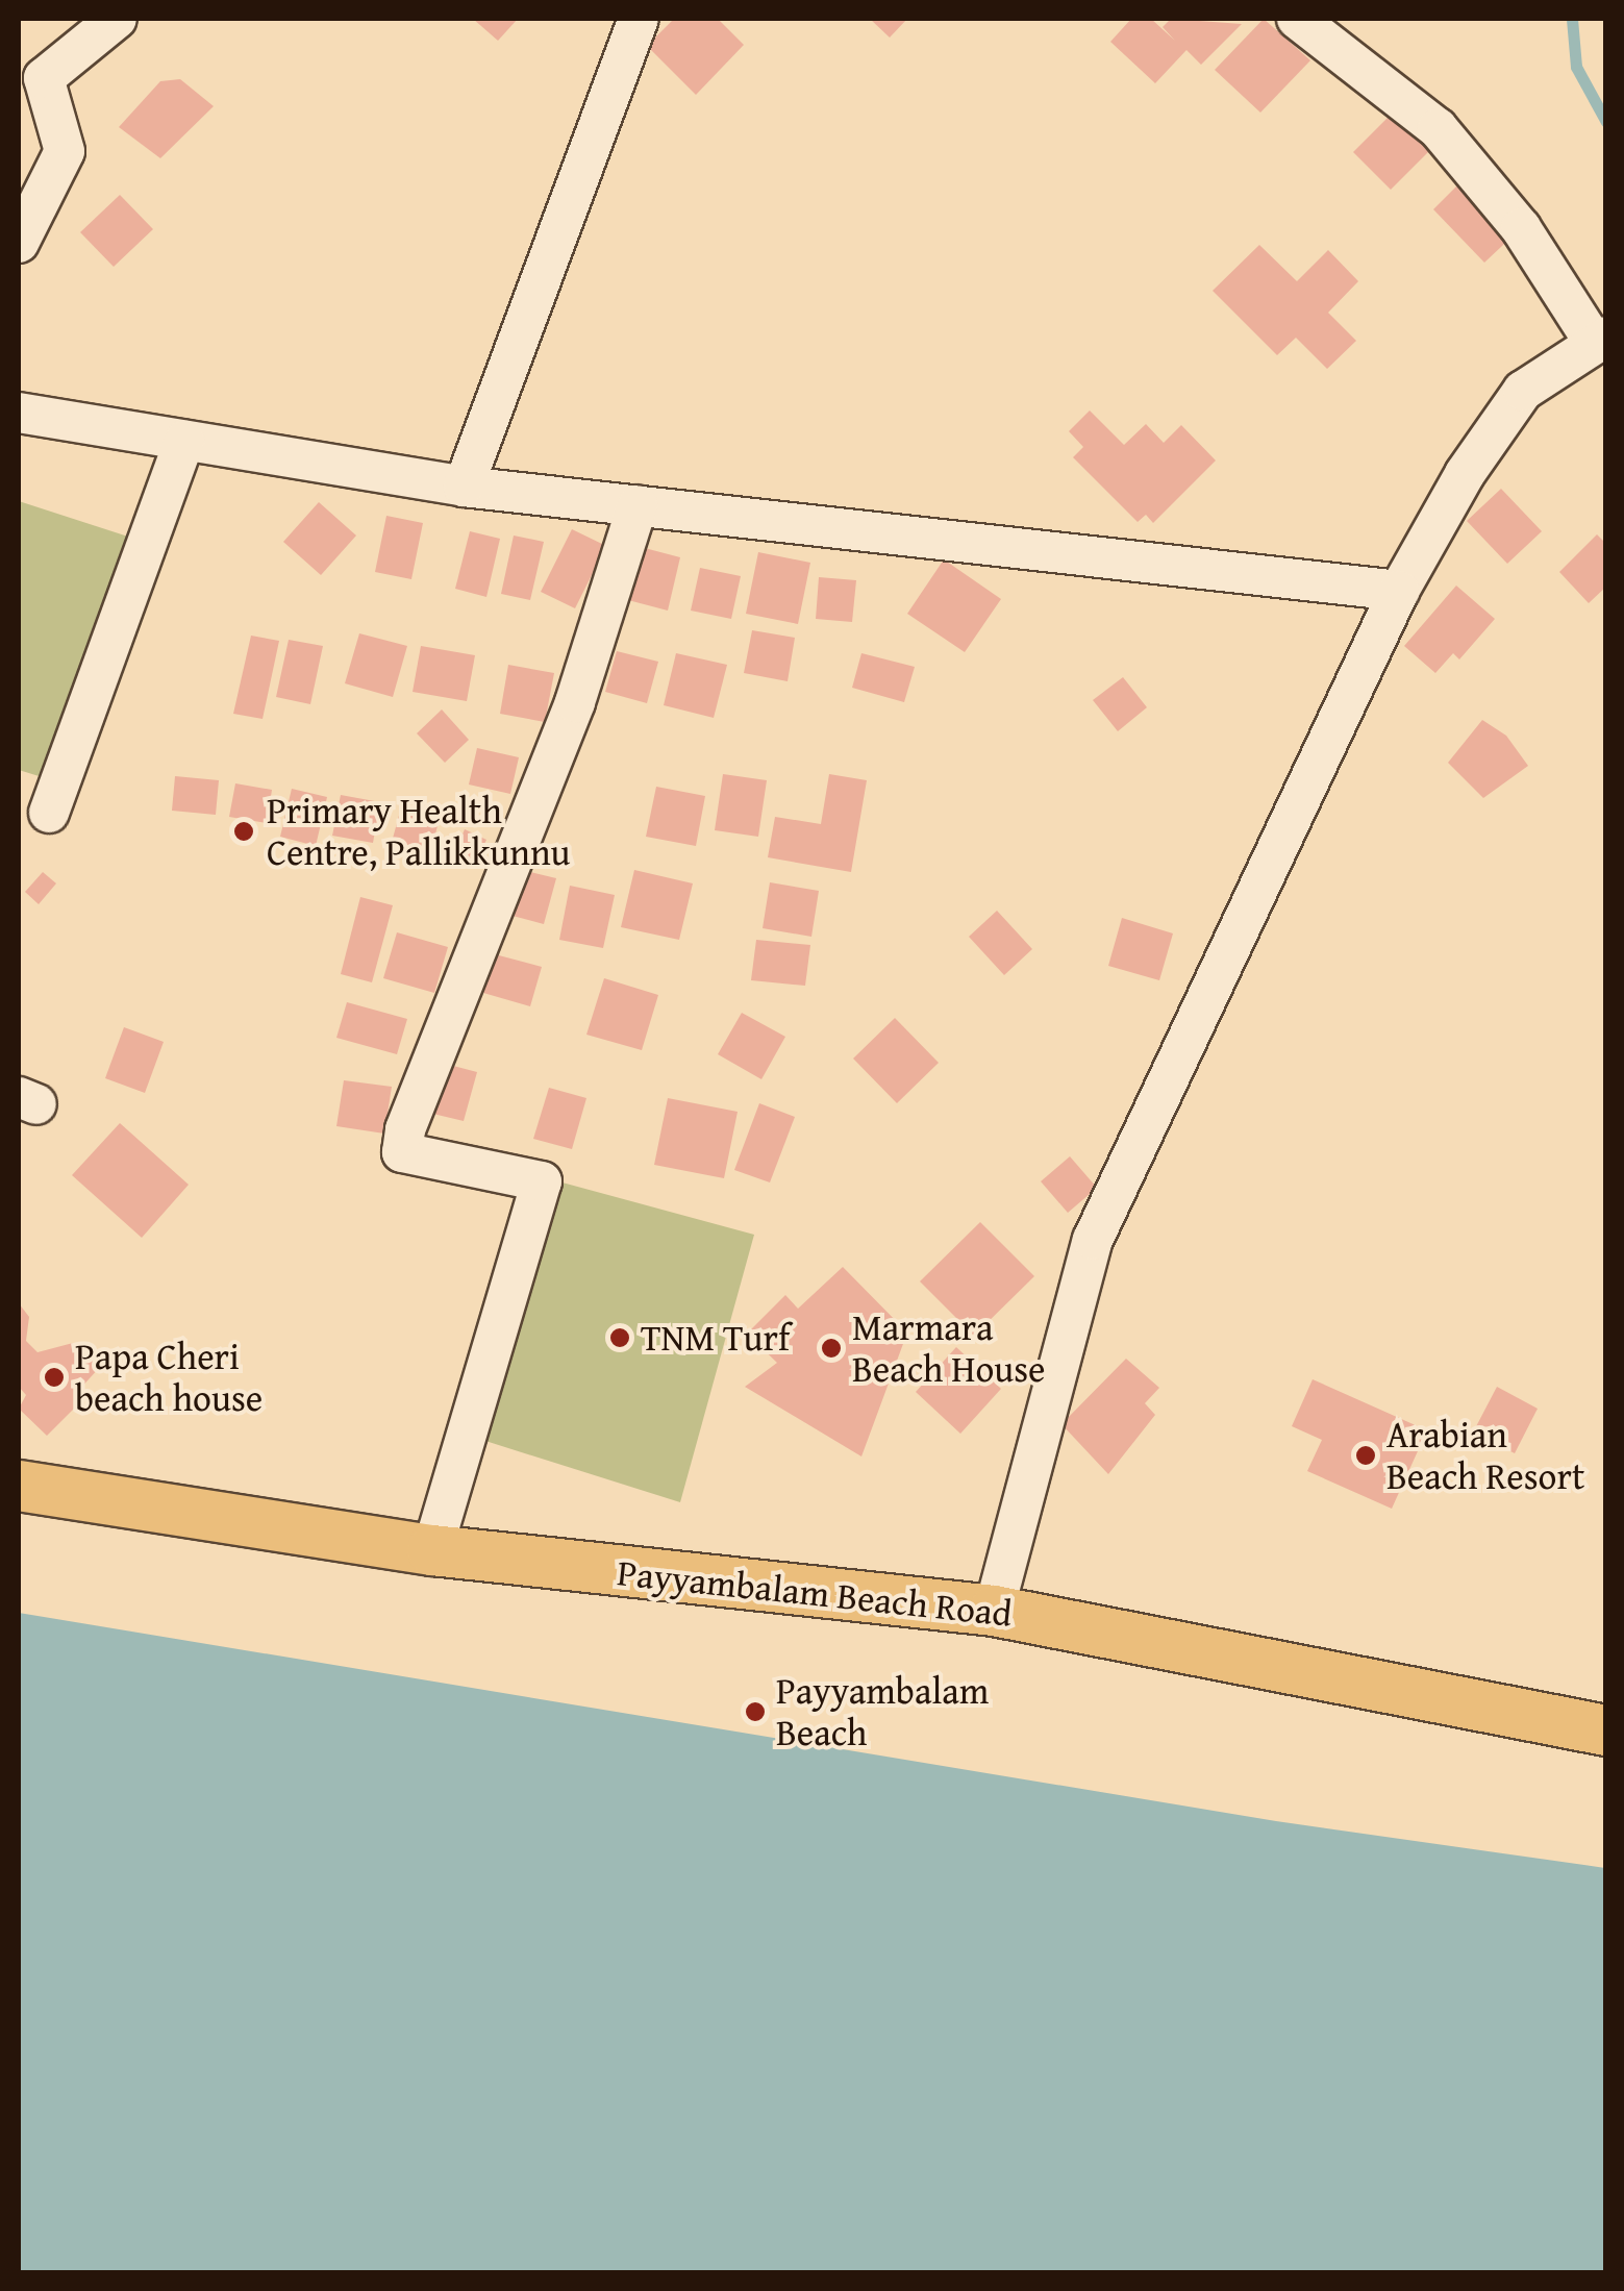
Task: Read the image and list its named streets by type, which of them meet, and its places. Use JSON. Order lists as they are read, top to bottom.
{
  "streets": {
    "main road": ["Payyambalam Beach Road"]
  },
  "places": [
    "Primary Health Centre, Pallikkunnu",
    "TNM Turf",
    "Marmara Beach House",
    "Papa Cheri beach house",
    "Arabian Beach Resort",
    "Payyambalam Beach"
  ]
}
